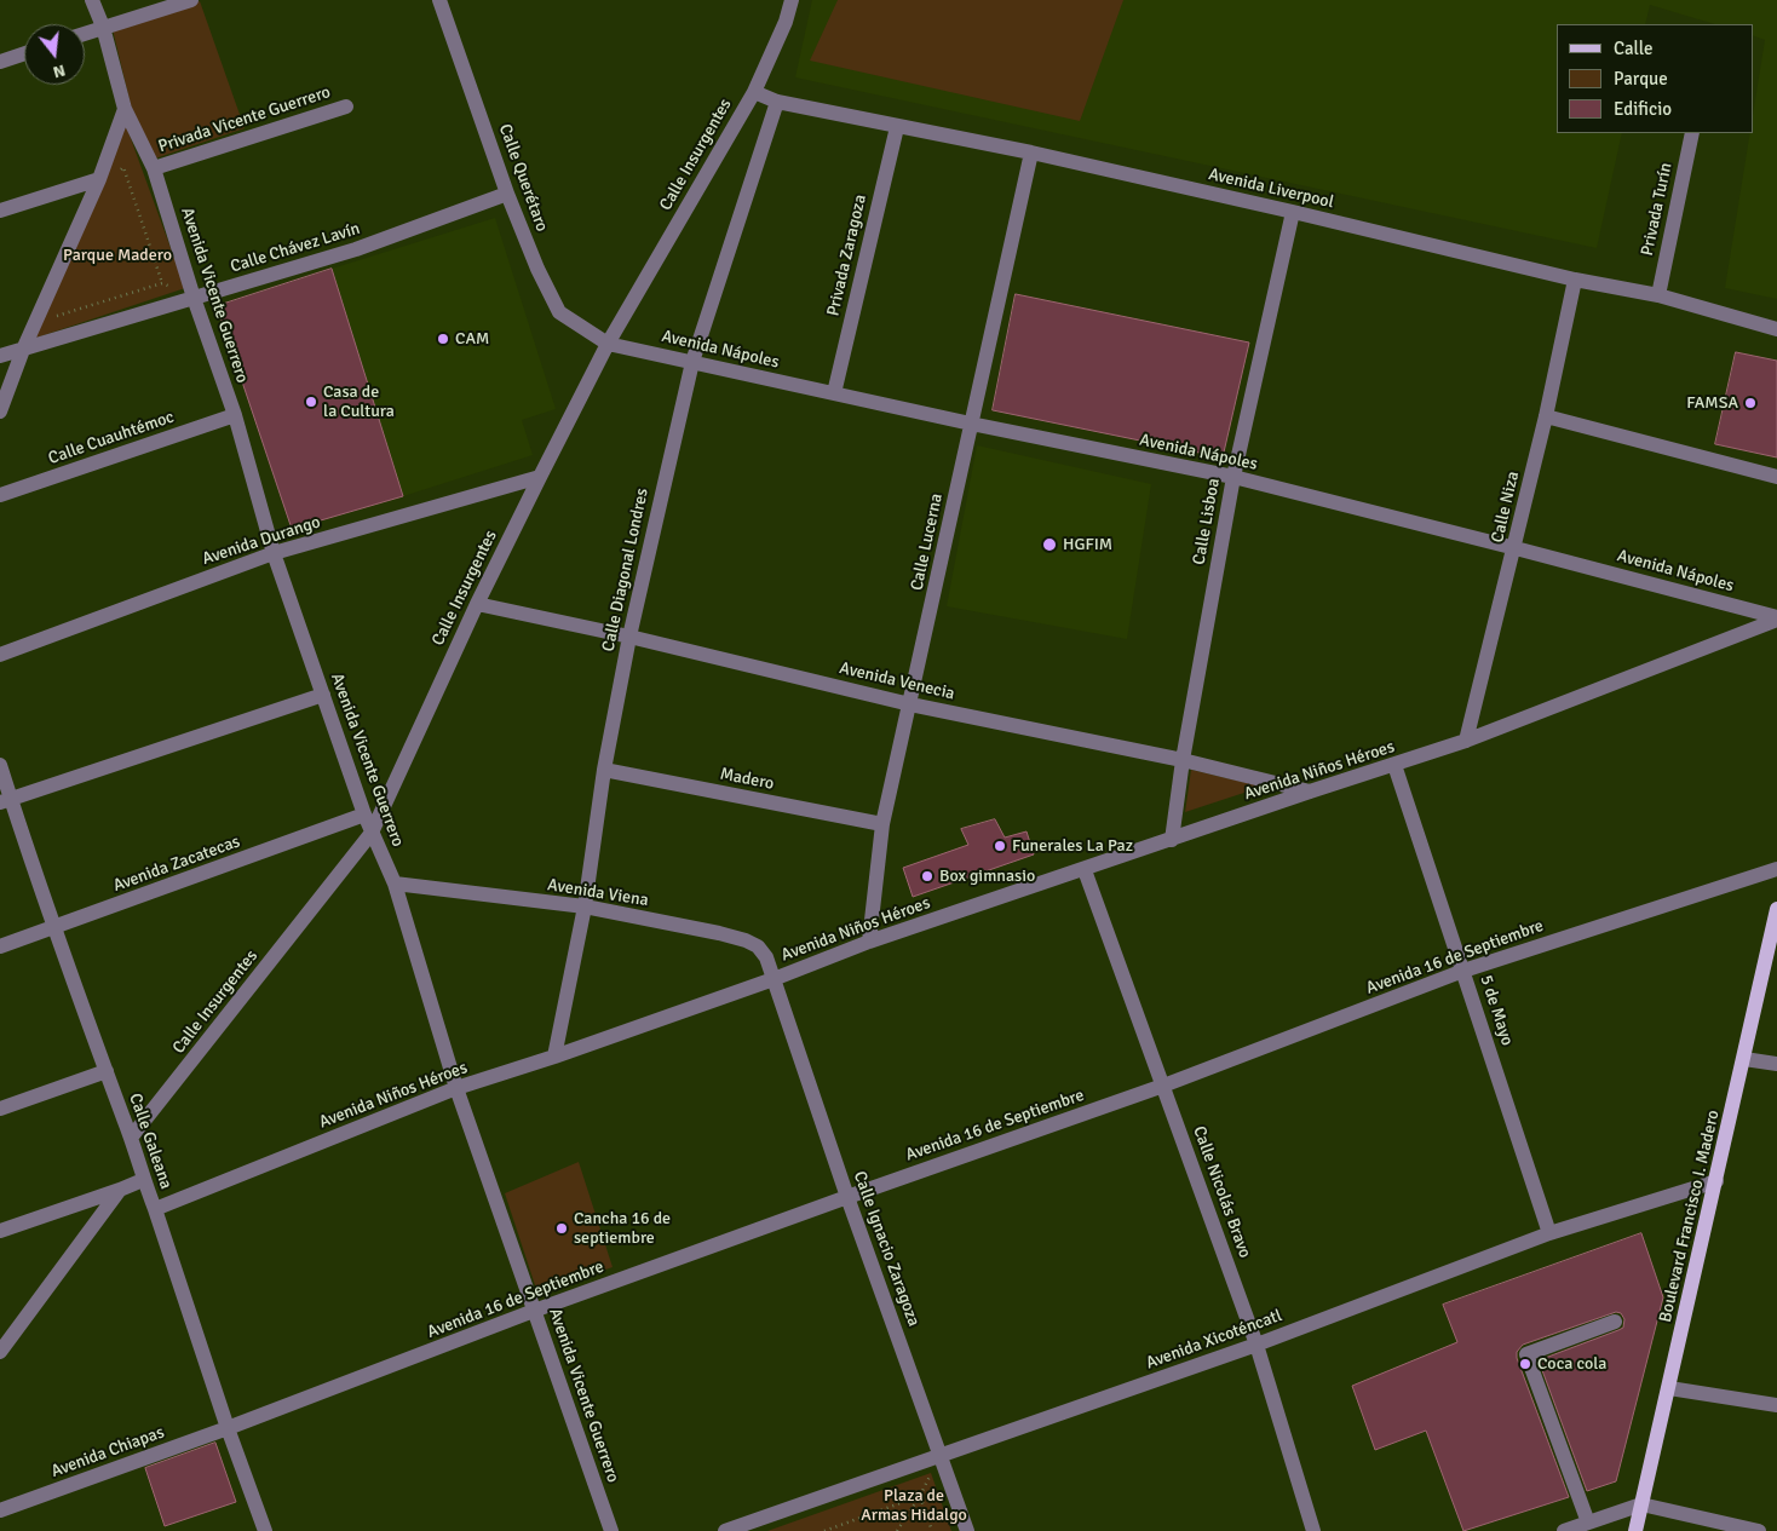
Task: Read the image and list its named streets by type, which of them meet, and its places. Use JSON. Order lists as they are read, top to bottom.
{
  "streets": {
    "main road": ["Boulevard Francisco I. Madero"],
    "street": [
      "Privada Vicente Guerrero",
      "Calle Insurgentes",
      "Calle Querétaro",
      "Avenida Liverpool",
      "Privada Turín",
      "Calle Chávez Lavín",
      "Privada Zaragoza",
      "Avenida Vicente Guerrero",
      "Avenida Nápoles",
      "Calle Cuauhtémoc",
      "Calle Niza",
      "Calle Lisboa",
      "Avenida Durango",
      "Calle Lucerna",
      "Calle Diagonal Londres",
      "Avenida Venecia",
      "Avenida Niños Héroes",
      "Madero",
      "Avenida Zacatecas",
      "Avenida Viena",
      "Avenida 16 de Septiembre",
      "5 de Mayo",
      "Calle Galeana",
      "Calle Nicolás Bravo",
      "Calle Ignacio Zaragoza",
      "Avenida Xicoténcatl",
      "Avenida Chiapas"
    ]
  },
  "crossings": [
    ["Privada Vicente Guerrero", "Avenida Vicente Guerrero"],
    ["Calle Insurgentes", "Calle Querétaro"],
    ["Calle Insurgentes", "Avenida Liverpool"],
    ["Calle Insurgentes", "Avenida Vicente Guerrero"],
    ["Calle Insurgentes", "Avenida Nápoles"],
    ["Calle Insurgentes", "Avenida Durango"],
    ["Calle Insurgentes", "Avenida Venecia"],
    ["Calle Insurgentes", "Calle Galeana"],
    ["Calle Querétaro", "Calle Chávez Lavín"],
    ["Calle Querétaro", "Avenida Nápoles"],
    ["Avenida Liverpool", "Privada Turín"],
    ["Avenida Liverpool", "Privada Zaragoza"],
    ["Avenida Liverpool", "Calle Niza"],
    ["Avenida Liverpool", "Calle Lisboa"],
    ["Avenida Liverpool", "Calle Lucerna"],
    ["Avenida Liverpool", "Calle Diagonal Londres"],
    ["Calle Chávez Lavín", "Avenida Vicente Guerrero"],
    ["Privada Zaragoza", "Avenida Nápoles"],
    ["Avenida Vicente Guerrero", "Calle Cuauhtémoc"],
    ["Avenida Vicente Guerrero", "Avenida Durango"],
    ["Avenida Vicente Guerrero", "Avenida Niños Héroes"],
    ["Avenida Vicente Guerrero", "Avenida Zacatecas"],
    ["Avenida Vicente Guerrero", "Avenida Viena"],
    ["Avenida Vicente Guerrero", "Avenida 16 de Septiembre"],
    ["Avenida Nápoles", "Calle Niza"],
    ["Avenida Nápoles", "Calle Lisboa"],
    ["Avenida Nápoles", "Calle Lucerna"],
    ["Avenida Nápoles", "Calle Diagonal Londres"],
    ["Avenida Nápoles", "Avenida Niños Héroes"],
    ["Calle Niza", "Avenida Niños Héroes"],
    ["Calle Lisboa", "Avenida Venecia"],
    ["Calle Lisboa", "Avenida Niños Héroes"],
    ["Calle Lucerna", "Avenida Venecia"],
    ["Calle Lucerna", "Avenida Niños Héroes"],
    ["Calle Lucerna", "Madero"],
    ["Calle Diagonal Londres", "Avenida Venecia"],
    ["Calle Diagonal Londres", "Avenida Niños Héroes"],
    ["Calle Diagonal Londres", "Madero"],
    ["Calle Diagonal Londres", "Avenida Viena"],
    ["Avenida Venecia", "Avenida Niños Héroes"],
    ["Avenida Niños Héroes", "Avenida Viena"],
    ["Avenida Niños Héroes", "5 de Mayo"],
    ["Avenida Niños Héroes", "Calle Galeana"],
    ["Avenida Niños Héroes", "Calle Nicolás Bravo"],
    ["Avenida Niños Héroes", "Calle Ignacio Zaragoza"],
    ["Avenida Zacatecas", "Calle Galeana"],
    ["Avenida Viena", "Calle Ignacio Zaragoza"],
    ["Avenida 16 de Septiembre", "5 de Mayo"],
    ["Avenida 16 de Septiembre", "Calle Galeana"],
    ["Avenida 16 de Septiembre", "Calle Nicolás Bravo"],
    ["Avenida 16 de Septiembre", "Calle Ignacio Zaragoza"],
    ["Avenida 16 de Septiembre", "Avenida Chiapas"],
    ["5 de Mayo", "Avenida Xicoténcatl"],
    ["Calle Galeana", "Avenida Chiapas"],
    ["Calle Nicolás Bravo", "Avenida Xicoténcatl"],
    ["Boulevard Francisco I. Madero", "Avenida Xicoténcatl"],
    ["Calle Ignacio Zaragoza", "Avenida Xicoténcatl"]
  ],
  "parks": ["Parque Madero", "Plaza de Armas Hidalgo"],
  "places": [
    "CAM",
    "Casa de la Cultura",
    "FAMSA",
    "HGFIM",
    "Funerales La Paz",
    "Box gimnasio",
    "Cancha 16 de septiembre",
    "Coca cola"
  ],
  "legend": ["Calle", "Parque", "Edificio"],
  "north": "bottom"
}
